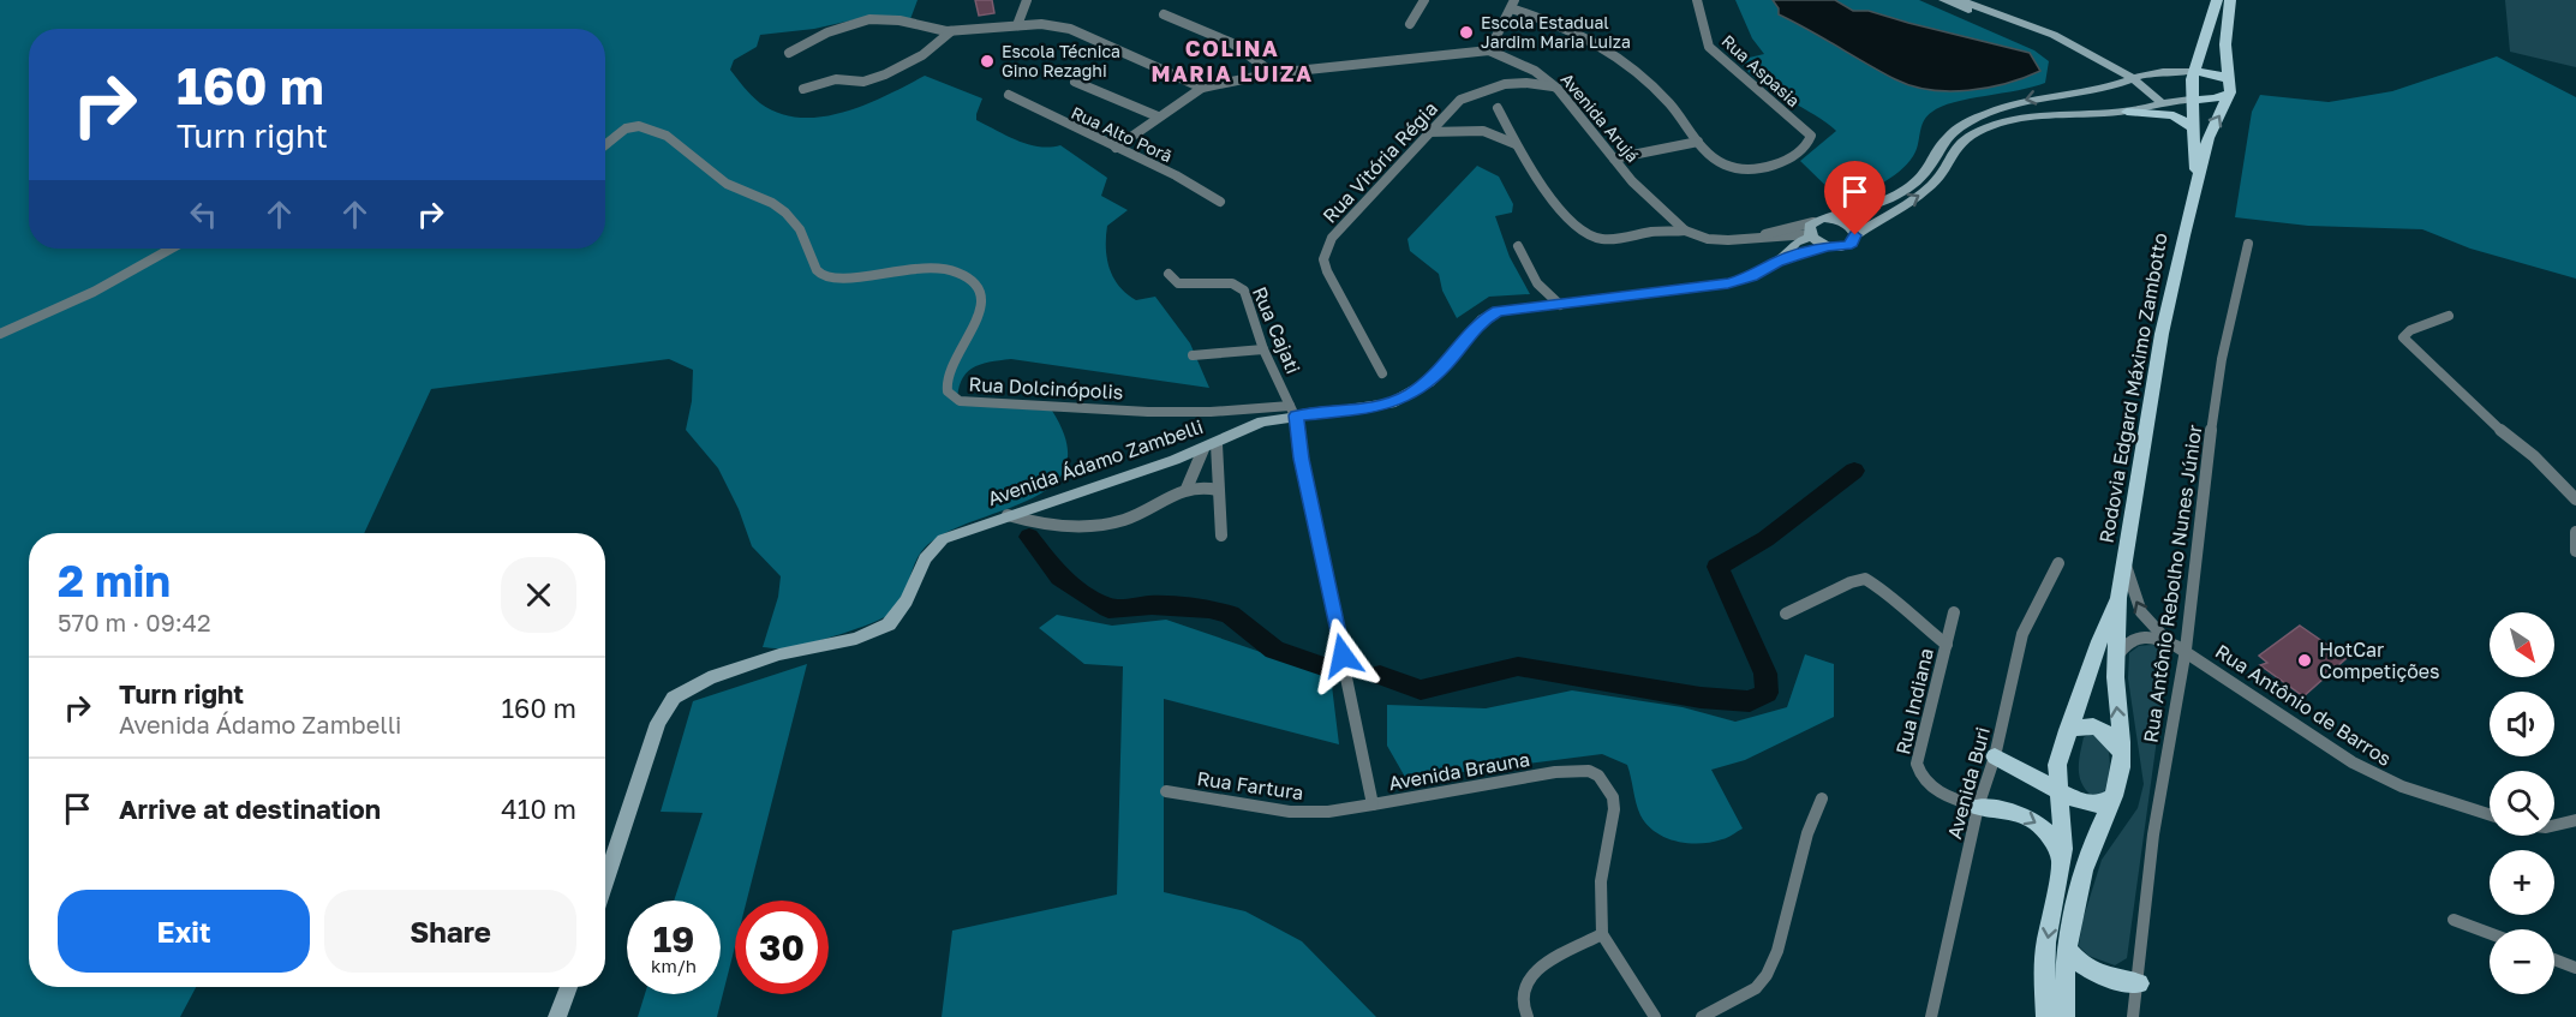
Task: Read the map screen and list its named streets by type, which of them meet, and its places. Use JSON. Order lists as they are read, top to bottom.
{
  "streets": {
    "main road": ["Rodovia Edgard Máximo Zambotto"],
    "street": [
      "Rua Aspasia",
      "Avenida Arujá",
      "Rua Alto Porã",
      "Rua Vitória Régia",
      "Rua Cajati",
      "Rua Dolcinópolis",
      "Avenida Ádamo Zambelli",
      "Rua Antônio Rebolho Nunes Júnior",
      "Rua Indiana",
      "Rua Antônio de Barros",
      "Avenida Brauna",
      "Avenida Buri",
      "Rua Fartura"
    ]
  },
  "crossings": [
    ["Avenida Arujá", "Rua Vitória Régia"],
    ["Avenida Arujá", "Avenida Ádamo Zambelli"],
    ["Rua Cajati", "Rua Dolcinópolis"],
    ["Rua Cajati", "Avenida Ádamo Zambelli"],
    ["Rua Cajati", "Avenida Brauna"],
    ["Rua Dolcinópolis", "Avenida Ádamo Zambelli"],
    ["Rua Dolcinópolis", "Avenida Brauna"],
    ["Rodovia Edgard Máximo Zambotto", "Avenida Ádamo Zambelli"],
    ["Rodovia Edgard Máximo Zambotto", "Rua Antônio de Barros"],
    ["Avenida Ádamo Zambelli", "Avenida Brauna"],
    ["Rua Antônio Rebolho Nunes Júnior", "Rua Antônio de Barros"],
    ["Rua Indiana", "Avenida Buri"],
    ["Avenida Brauna", "Rua Fartura"]
  ],
  "districts": ["COLINA MARIA LUIZA"],
  "places": ["Escola Estadual Jardim Maria Luiza", "Escola Técnica Gino Rezaghi", "HotCar Competições"],
  "north": "bottom right",
  "page": {
    "turn": ["160 m", "Turn right"],
    "heading": ["2 min", "570 m · 09:42"],
    "map_buttons": ["+", "−"],
    "list": [
      {
        "name": "Turn right",
        "note": "Avenida Ádamo Zambelli",
        "value": "160 m"
      },
      {
        "name": "Arrive at destination",
        "value": "410 m"
      }
    ],
    "buttons": ["Exit", "Share"],
    "speed": "19 km/h",
    "limit": "30"
  }
}
